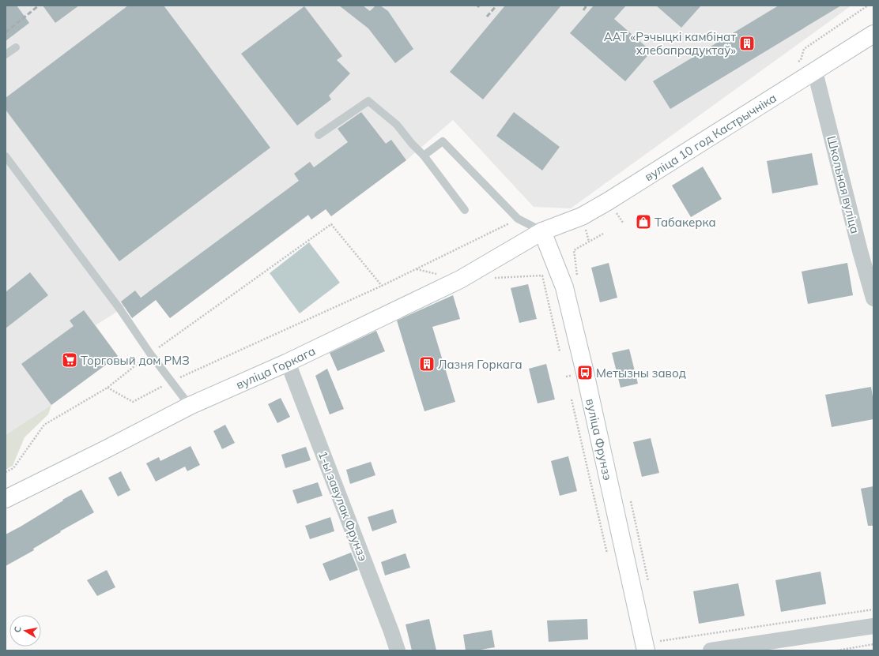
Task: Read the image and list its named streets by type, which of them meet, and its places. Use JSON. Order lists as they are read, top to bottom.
{
  "streets": {
    "street": [
      "вуліца 10 год Кастрычніка",
      "Школьная вуліца",
      "вуліца Горкага",
      "вуліца Фрунзэ",
      "1-ы завулак Фрунзэ"
    ]
  },
  "crossings": [
    ["вуліца 10 год Кастрычніка", "Школьная вуліца"],
    ["вуліца 10 год Кастрычніка", "вуліца Горкага"],
    ["вуліца 10 год Кастрычніка", "вуліца Фрунзэ"],
    ["вуліца Горкага", "вуліца Фрунзэ"],
    ["вуліца Горкага", "1-ы завулак Фрунзэ"]
  ],
  "places": {
    "building": ["ААТ «Рэчыцкі камбінат хлебапрадуктаў»", "Лазня Горкага"],
    "shop": ["Табакерка"],
    "supermarket": ["Торговый дом РМЗ"],
    "bus stop": ["Метызны завод"]
  },
  "north": "left"
}
